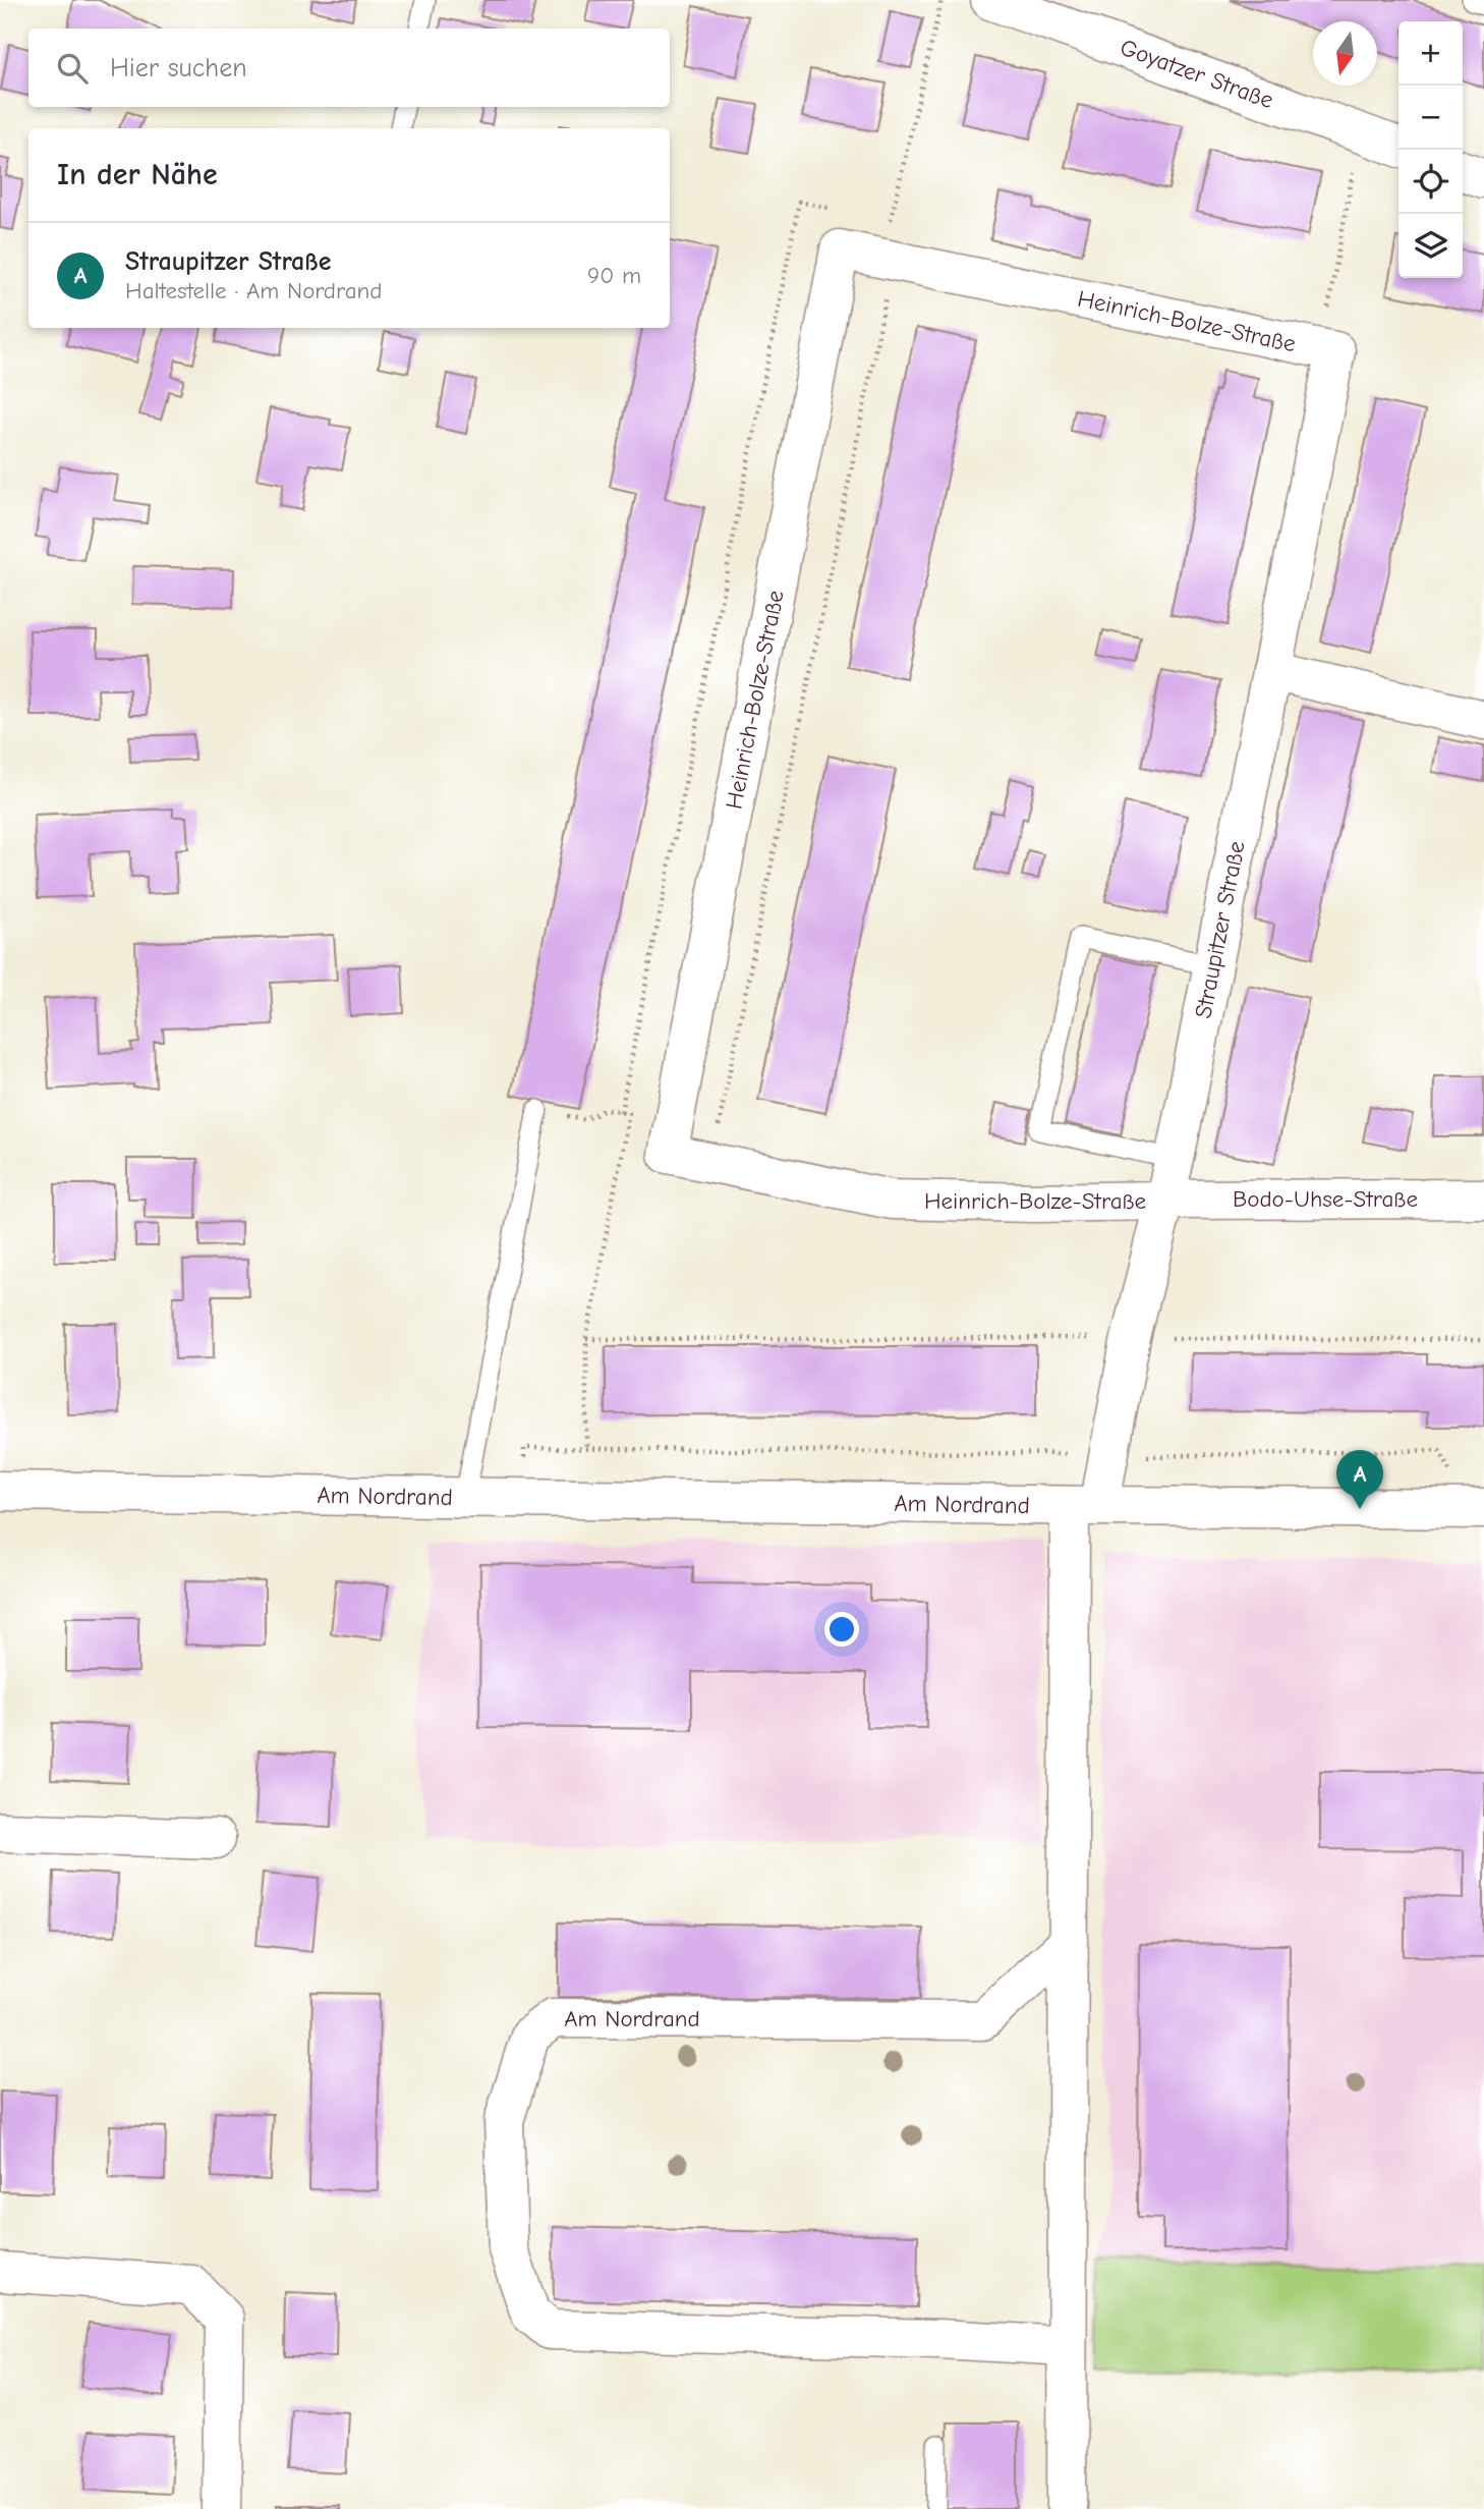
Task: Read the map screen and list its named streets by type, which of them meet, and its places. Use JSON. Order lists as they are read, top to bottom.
{
  "streets": {
    "street": [
      "Goyatzer Straße",
      "Heinrich-Bolze-Straße",
      "Straupitzer Straße",
      "Bodo-Uhse-Straße",
      "Am Nordrand"
    ]
  },
  "crossings": [
    ["Heinrich-Bolze-Straße", "Straupitzer Straße"],
    ["Heinrich-Bolze-Straße", "Bodo-Uhse-Straße"],
    ["Straupitzer Straße", "Bodo-Uhse-Straße"],
    ["Straupitzer Straße", "Am Nordrand"]
  ],
  "north": "bottom",
  "page": {
    "map_buttons": ["+", "−"],
    "search": "Hier suchen",
    "heading": "In der Nähe",
    "list": [
      {
        "mark": "A",
        "name": "Straupitzer Straße",
        "note": "Haltestelle · Am Nordrand",
        "value": "90 m"
      }
    ],
    "pins": "A"
  }
}
